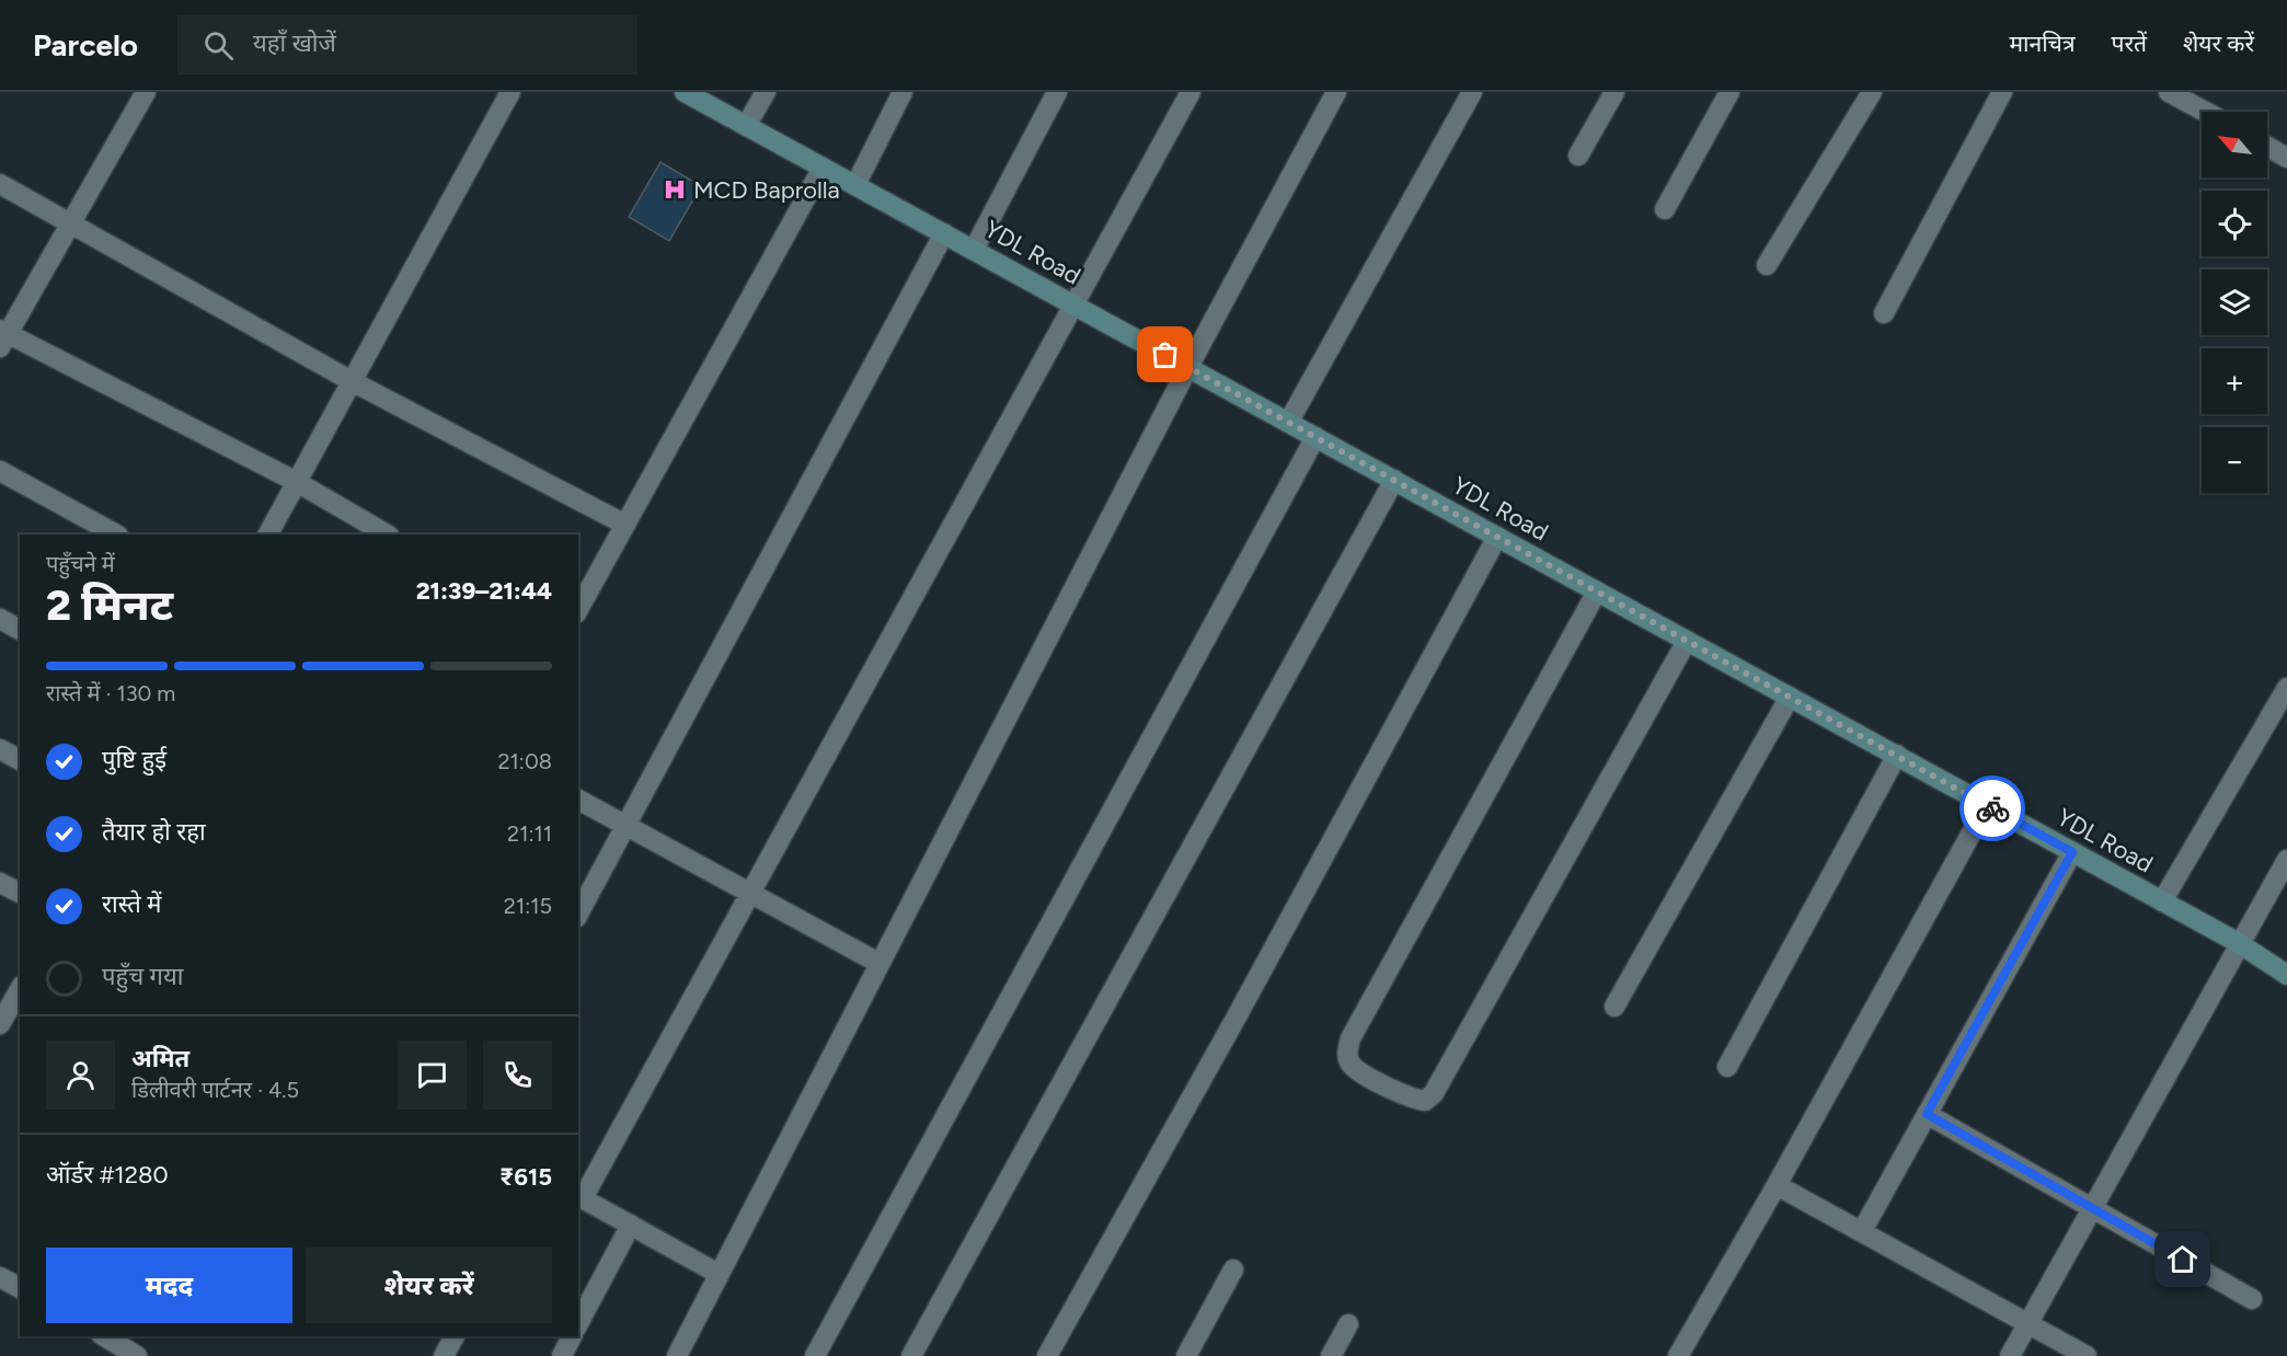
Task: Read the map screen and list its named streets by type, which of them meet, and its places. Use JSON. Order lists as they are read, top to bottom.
{
  "streets": {
    "street": ["YDL Road"]
  },
  "places": {
    "hospital": ["MCD Baprolla"]
  },
  "north": "top left",
  "page": {
    "header": "Parcelo",
    "search": "यहाँ खोजें",
    "nav": ["मानचित्र", "परतें", "शेयर करें"],
    "map_buttons": ["+", "−"],
    "heading": ["2 मिनट", "पहुँचने में", "21:39–21:44"],
    "panel": [
      "अमित",
      "डिलीवरी पार्टनर · 4.5",
      "ऑर्डर #1280",
      "₹615"
    ],
    "bar": "रास्ते में · 130 m",
    "list": [
      ["पुष्टि हुई", "21:08"],
      ["तैयार हो रहा", "21:11"],
      ["रास्ते में", "21:15"],
      "पहुँच गया"
    ],
    "buttons": ["मदद", "शेयर करें"]
  }
}
